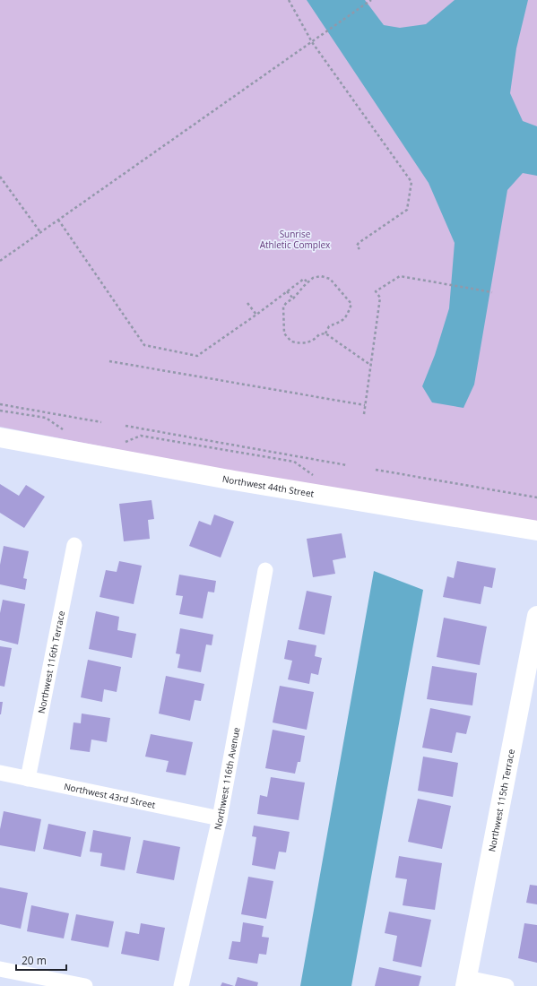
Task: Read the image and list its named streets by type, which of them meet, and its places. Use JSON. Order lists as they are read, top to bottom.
{
  "streets": {
    "street": [
      "Northwest 44th Street",
      "Northwest 116th Terrace",
      "Northwest 116th Avenue",
      "Northwest 43rd Street",
      "Northwest 115th Terrace"
    ]
  },
  "crossings": [
    ["Northwest 116th Terrace", "Northwest 43rd Street"],
    ["Northwest 116th Avenue", "Northwest 43rd Street"]
  ],
  "parks": ["Sunrise Athletic Complex"],
  "scale_bar": "20 m"
}
